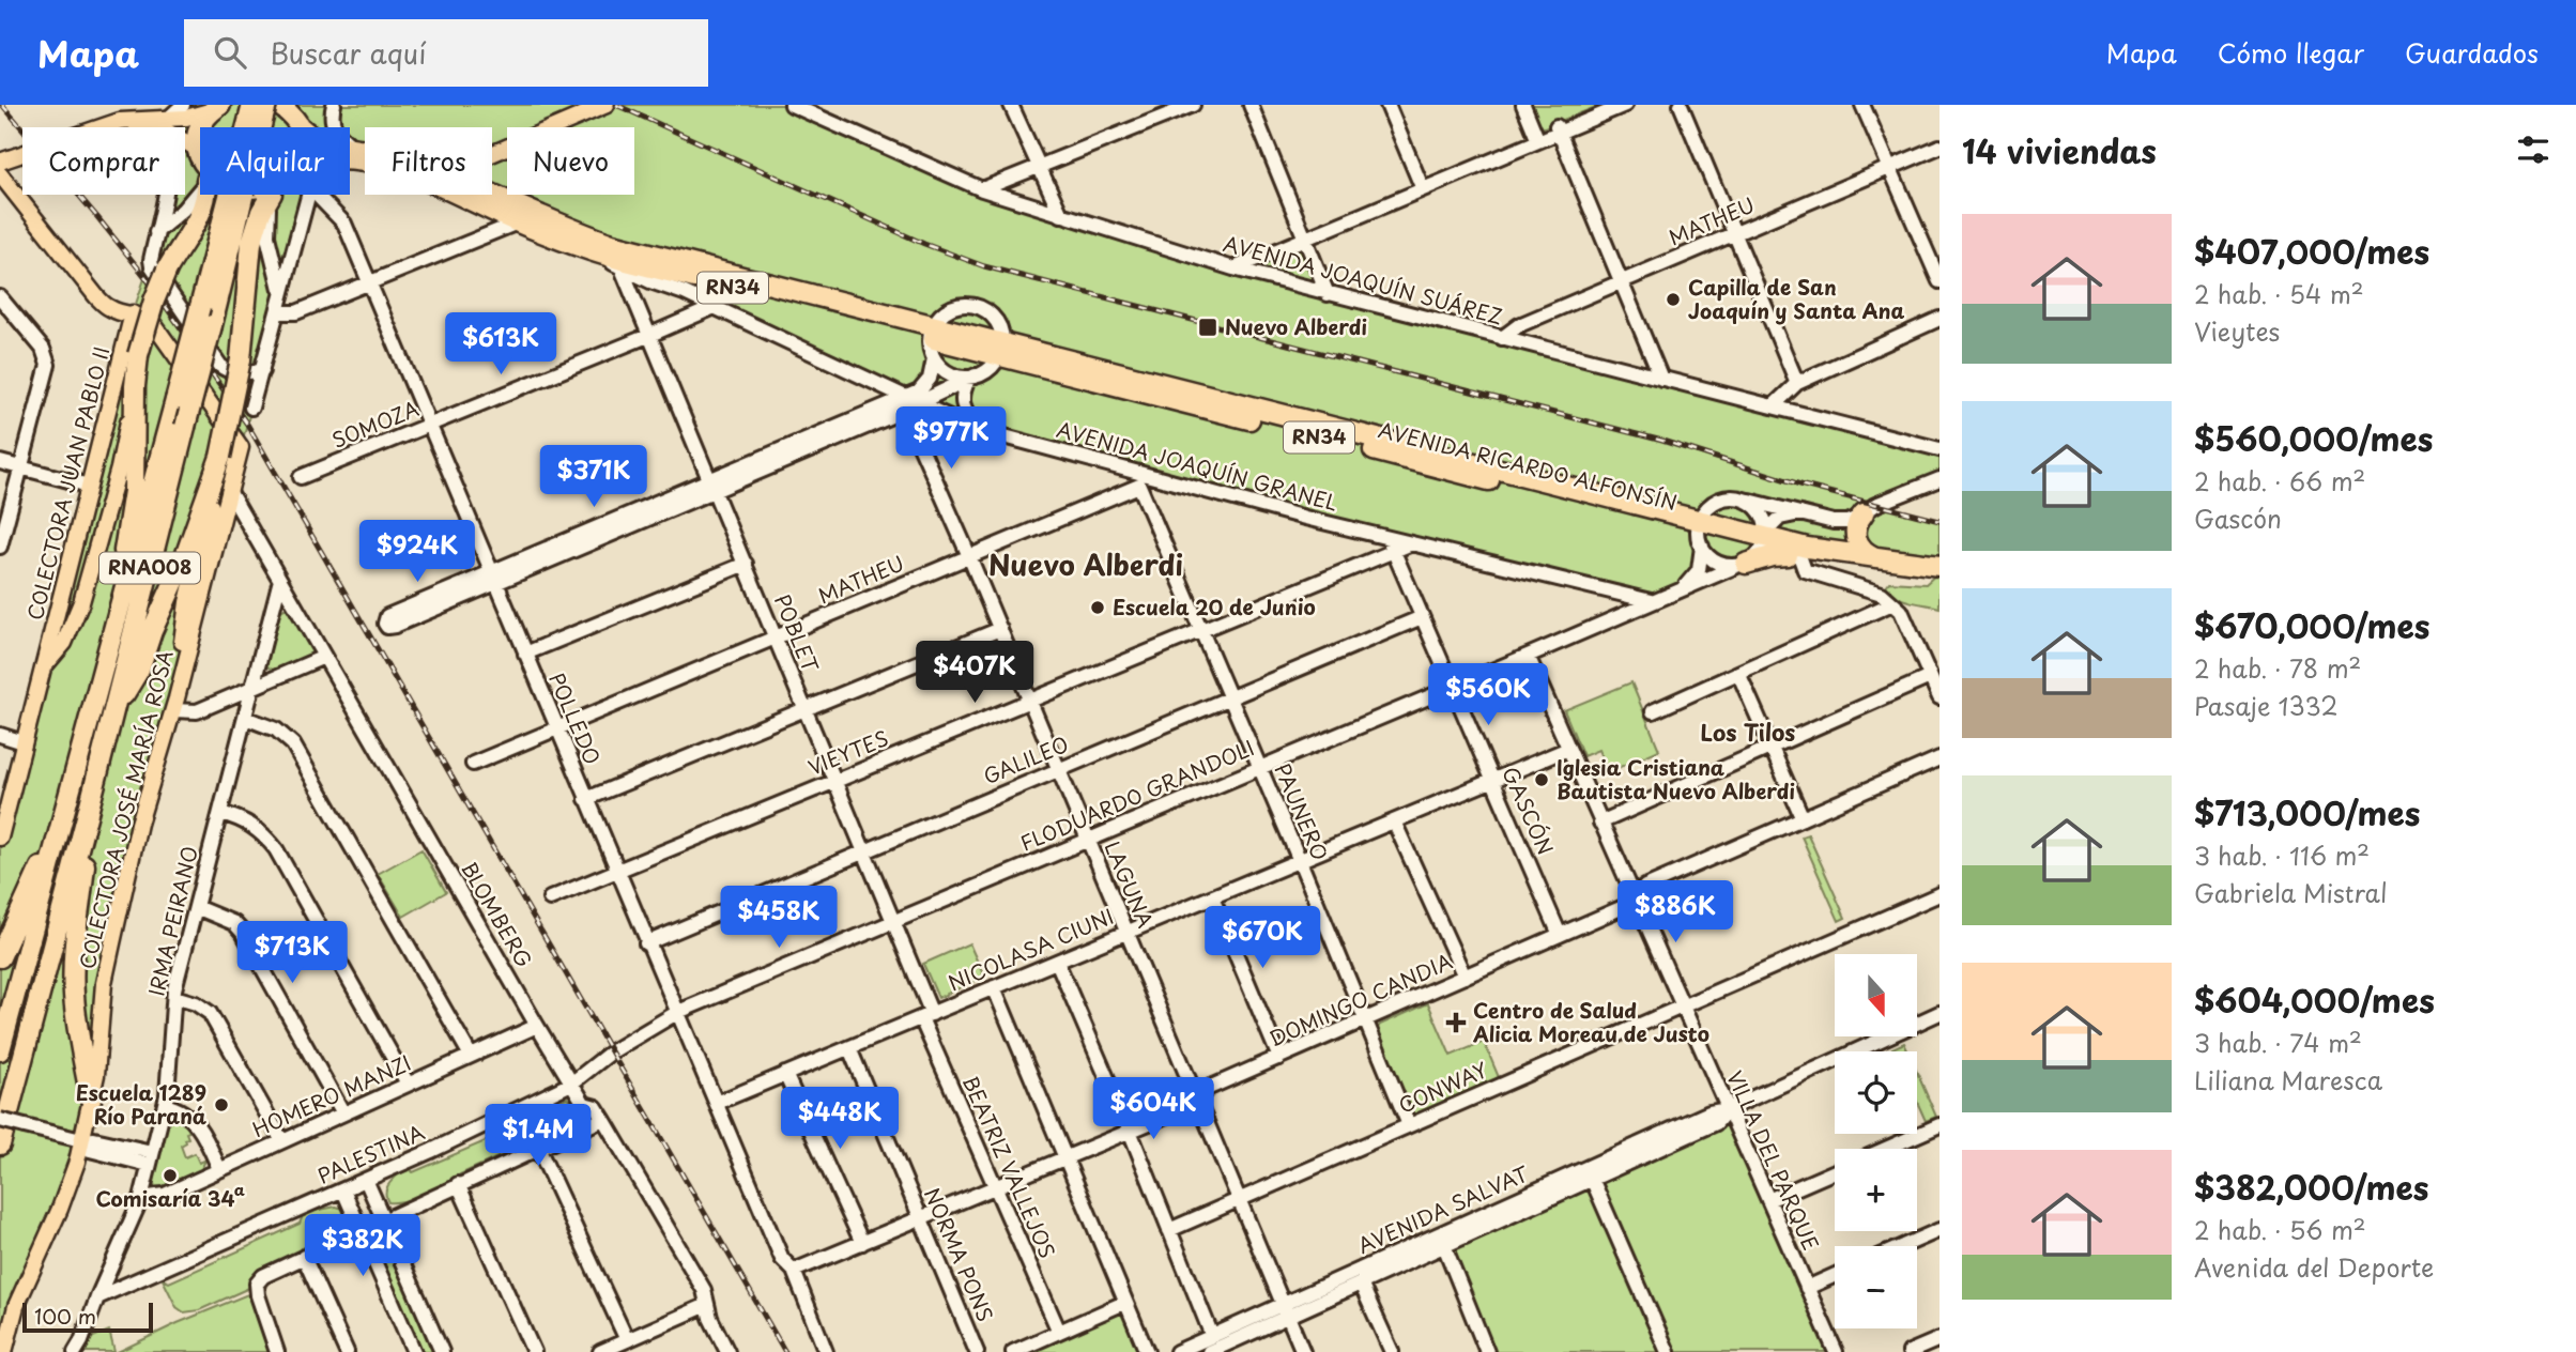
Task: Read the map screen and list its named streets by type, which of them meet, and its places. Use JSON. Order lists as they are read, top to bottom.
{
  "streets": {
    "highway": ["RN34", "AVENIDA RICARDO ALFONSÍN", "RNA008"],
    "main road": ["COLECTORA JUAN PABLO II", "COLECTORA JOSÉ MARÍA ROSA"],
    "street": [
      "MATHEU",
      "AVENIDA JOAQUÍN SUÁREZ",
      "SOMOZA",
      "AVENIDA JOAQUÍN GRANEL",
      "POBLET",
      "POLLEDO",
      "VIEYTES",
      "GALILEO",
      "FLODUARDO GRANDOLI",
      "GASCÓN",
      "PAUNERO",
      "LAGUNA",
      "BLOMBERG",
      "IRMA PEIRANO",
      "NICOLASA CIUNI",
      "DOMINGO CANDIA",
      "CONWAY",
      "HOMERO MANZI",
      "PALESTINA",
      "VILLA DEL PARQUE",
      "BEATRIZ VALLEJOS",
      "AVENIDA SALVAT",
      "NORMA PONS"
    ]
  },
  "crossings": [
    ["MATHEU", "AVENIDA JOAQUÍN SUÁREZ"],
    ["MATHEU", "AVENIDA JOAQUÍN GRANEL"],
    ["MATHEU", "POBLET"],
    ["MATHEU", "POLLEDO"],
    ["MATHEU", "PAUNERO"],
    ["MATHEU", "LAGUNA"],
    ["RN34", "AVENIDA RICARDO ALFONSÍN"],
    ["RN34", "FLODUARDO GRANDOLI"],
    ["SOMOZA", "AVENIDA JOAQUÍN GRANEL"],
    ["SOMOZA", "POBLET"],
    ["SOMOZA", "POLLEDO"],
    ["AVENIDA JOAQUÍN GRANEL", "AVENIDA RICARDO ALFONSÍN"],
    ["AVENIDA JOAQUÍN GRANEL", "POBLET"],
    ["AVENIDA JOAQUÍN GRANEL", "VIEYTES"],
    ["AVENIDA JOAQUÍN GRANEL", "FLODUARDO GRANDOLI"],
    ["AVENIDA JOAQUÍN GRANEL", "GASCÓN"],
    ["AVENIDA JOAQUÍN GRANEL", "PAUNERO"],
    ["AVENIDA JOAQUÍN GRANEL", "LAGUNA"],
    ["AVENIDA RICARDO ALFONSÍN", "FLODUARDO GRANDOLI"],
    ["COLECTORA JUAN PABLO II", "COLECTORA JOSÉ MARÍA ROSA"],
    ["POBLET", "VIEYTES"],
    ["POBLET", "GALILEO"],
    ["POBLET", "FLODUARDO GRANDOLI"],
    ["POBLET", "NICOLASA CIUNI"],
    ["POBLET", "BEATRIZ VALLEJOS"],
    ["POLLEDO", "VIEYTES"],
    ["POLLEDO", "GALILEO"],
    ["POLLEDO", "FLODUARDO GRANDOLI"],
    ["POLLEDO", "NICOLASA CIUNI"],
    ["POLLEDO", "DOMINGO CANDIA"],
    ["VIEYTES", "GASCÓN"],
    ["VIEYTES", "PAUNERO"],
    ["VIEYTES", "LAGUNA"],
    ["GALILEO", "GASCÓN"],
    ["GALILEO", "PAUNERO"],
    ["GALILEO", "LAGUNA"],
    ["FLODUARDO GRANDOLI", "GASCÓN"],
    ["FLODUARDO GRANDOLI", "PAUNERO"],
    ["FLODUARDO GRANDOLI", "LAGUNA"],
    ["FLODUARDO GRANDOLI", "PALESTINA"],
    ["FLODUARDO GRANDOLI", "VILLA DEL PARQUE"],
    ["COLECTORA JOSÉ MARÍA ROSA", "BLOMBERG"],
    ["GASCÓN", "NICOLASA CIUNI"],
    ["GASCÓN", "DOMINGO CANDIA"],
    ["PAUNERO", "NICOLASA CIUNI"],
    ["PAUNERO", "DOMINGO CANDIA"],
    ["PAUNERO", "CONWAY"],
    ["LAGUNA", "NICOLASA CIUNI"],
    ["LAGUNA", "DOMINGO CANDIA"],
    ["LAGUNA", "CONWAY"],
    ["LAGUNA", "AVENIDA SALVAT"],
    ["BLOMBERG", "IRMA PEIRANO"],
    ["BLOMBERG", "HOMERO MANZI"],
    ["BLOMBERG", "PALESTINA"],
    ["IRMA PEIRANO", "HOMERO MANZI"],
    ["IRMA PEIRANO", "PALESTINA"],
    ["NICOLASA CIUNI", "VILLA DEL PARQUE"],
    ["NICOLASA CIUNI", "BEATRIZ VALLEJOS"],
    ["NICOLASA CIUNI", "NORMA PONS"],
    ["DOMINGO CANDIA", "VILLA DEL PARQUE"],
    ["DOMINGO CANDIA", "BEATRIZ VALLEJOS"],
    ["DOMINGO CANDIA", "NORMA PONS"],
    ["CONWAY", "VILLA DEL PARQUE"],
    ["VILLA DEL PARQUE", "AVENIDA SALVAT"]
  ],
  "districts": ["Nuevo Alberdi", "Los Tilos"],
  "places": {
    "other": [
      "Capilla de San Joaquín y Santa Ana",
      "Escuela 20 de Junio",
      "Iglesia Cristiana Bautista Nuevo Alberdi",
      "Escuela 1289 Río Paraná",
      "Comisaría 34ª"
    ],
    "transit": ["Nuevo Alberdi"],
    "health": ["Centro de Salud Alicia Moreau de Justo"]
  },
  "scale_bar": "100 m",
  "north": "bottom",
  "page": {
    "header": "Mapa",
    "search": "Buscar aquí",
    "nav": ["Mapa", "Cómo llegar", "Guardados"],
    "heading": "14 viviendas",
    "chip": [
      "Comprar",
      "Alquilar",
      "Filtros",
      "Nuevo"
    ],
    "list": [
      {
        "name": "$407,000/mes",
        "note": "2 hab. · 54 m² · Vieytes"
      },
      {
        "name": "$560,000/mes",
        "note": "2 hab. · 66 m² · Gascón"
      },
      {
        "name": "$670,000/mes",
        "note": "2 hab. · 78 m² · Pasaje 1332"
      },
      {
        "name": "$713,000/mes",
        "note": "3 hab. · 116 m² · Gabriela Mistral"
      },
      {
        "name": "$604,000/mes",
        "note": "3 hab. · 74 m² · Liliana Maresca"
      },
      {
        "name": "$382,000/mes",
        "note": "2 hab. · 56 m² · Avenida del Deporte"
      }
    ],
    "price": [
      "$613K",
      "$977K",
      "$371K",
      "$924K",
      "$407K",
      "$560K",
      "$886K",
      "$458K",
      "$670K",
      "$713K",
      "$604K",
      "$448K",
      "$1.4M",
      "$382K"
    ],
    "map_buttons": ["+", "−"],
    "scale": "100 m"
  }
}
